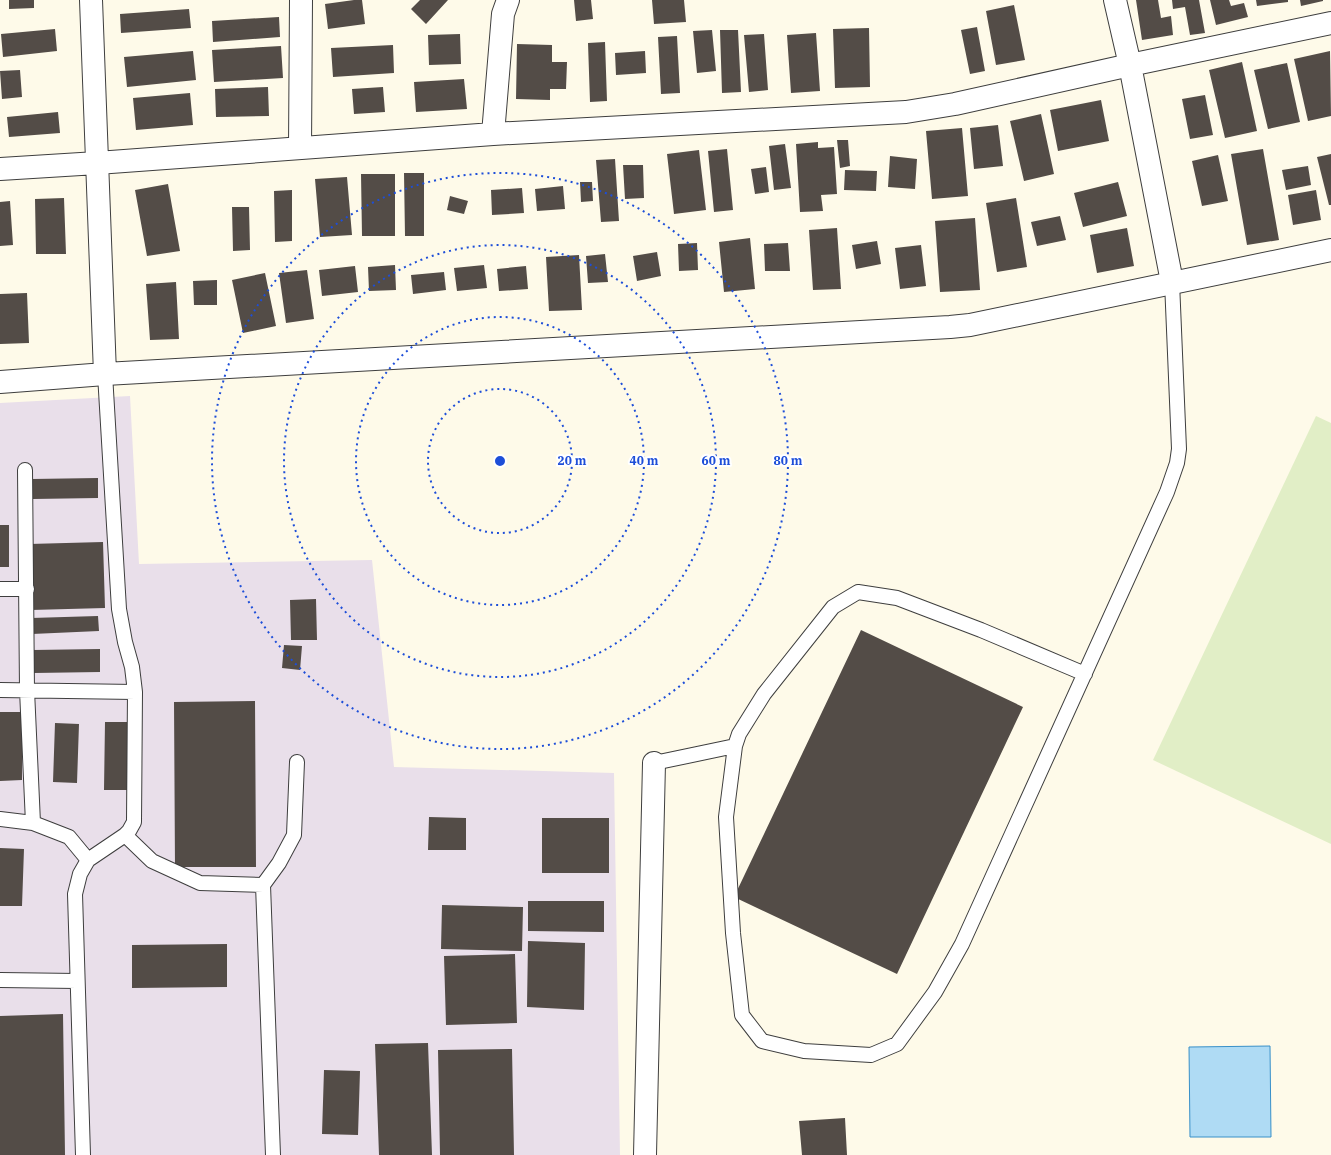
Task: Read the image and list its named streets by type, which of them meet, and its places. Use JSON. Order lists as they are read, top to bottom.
{
  "rings": [
    "20 m",
    "40 m",
    "60 m",
    "80 m"
  ]
}
